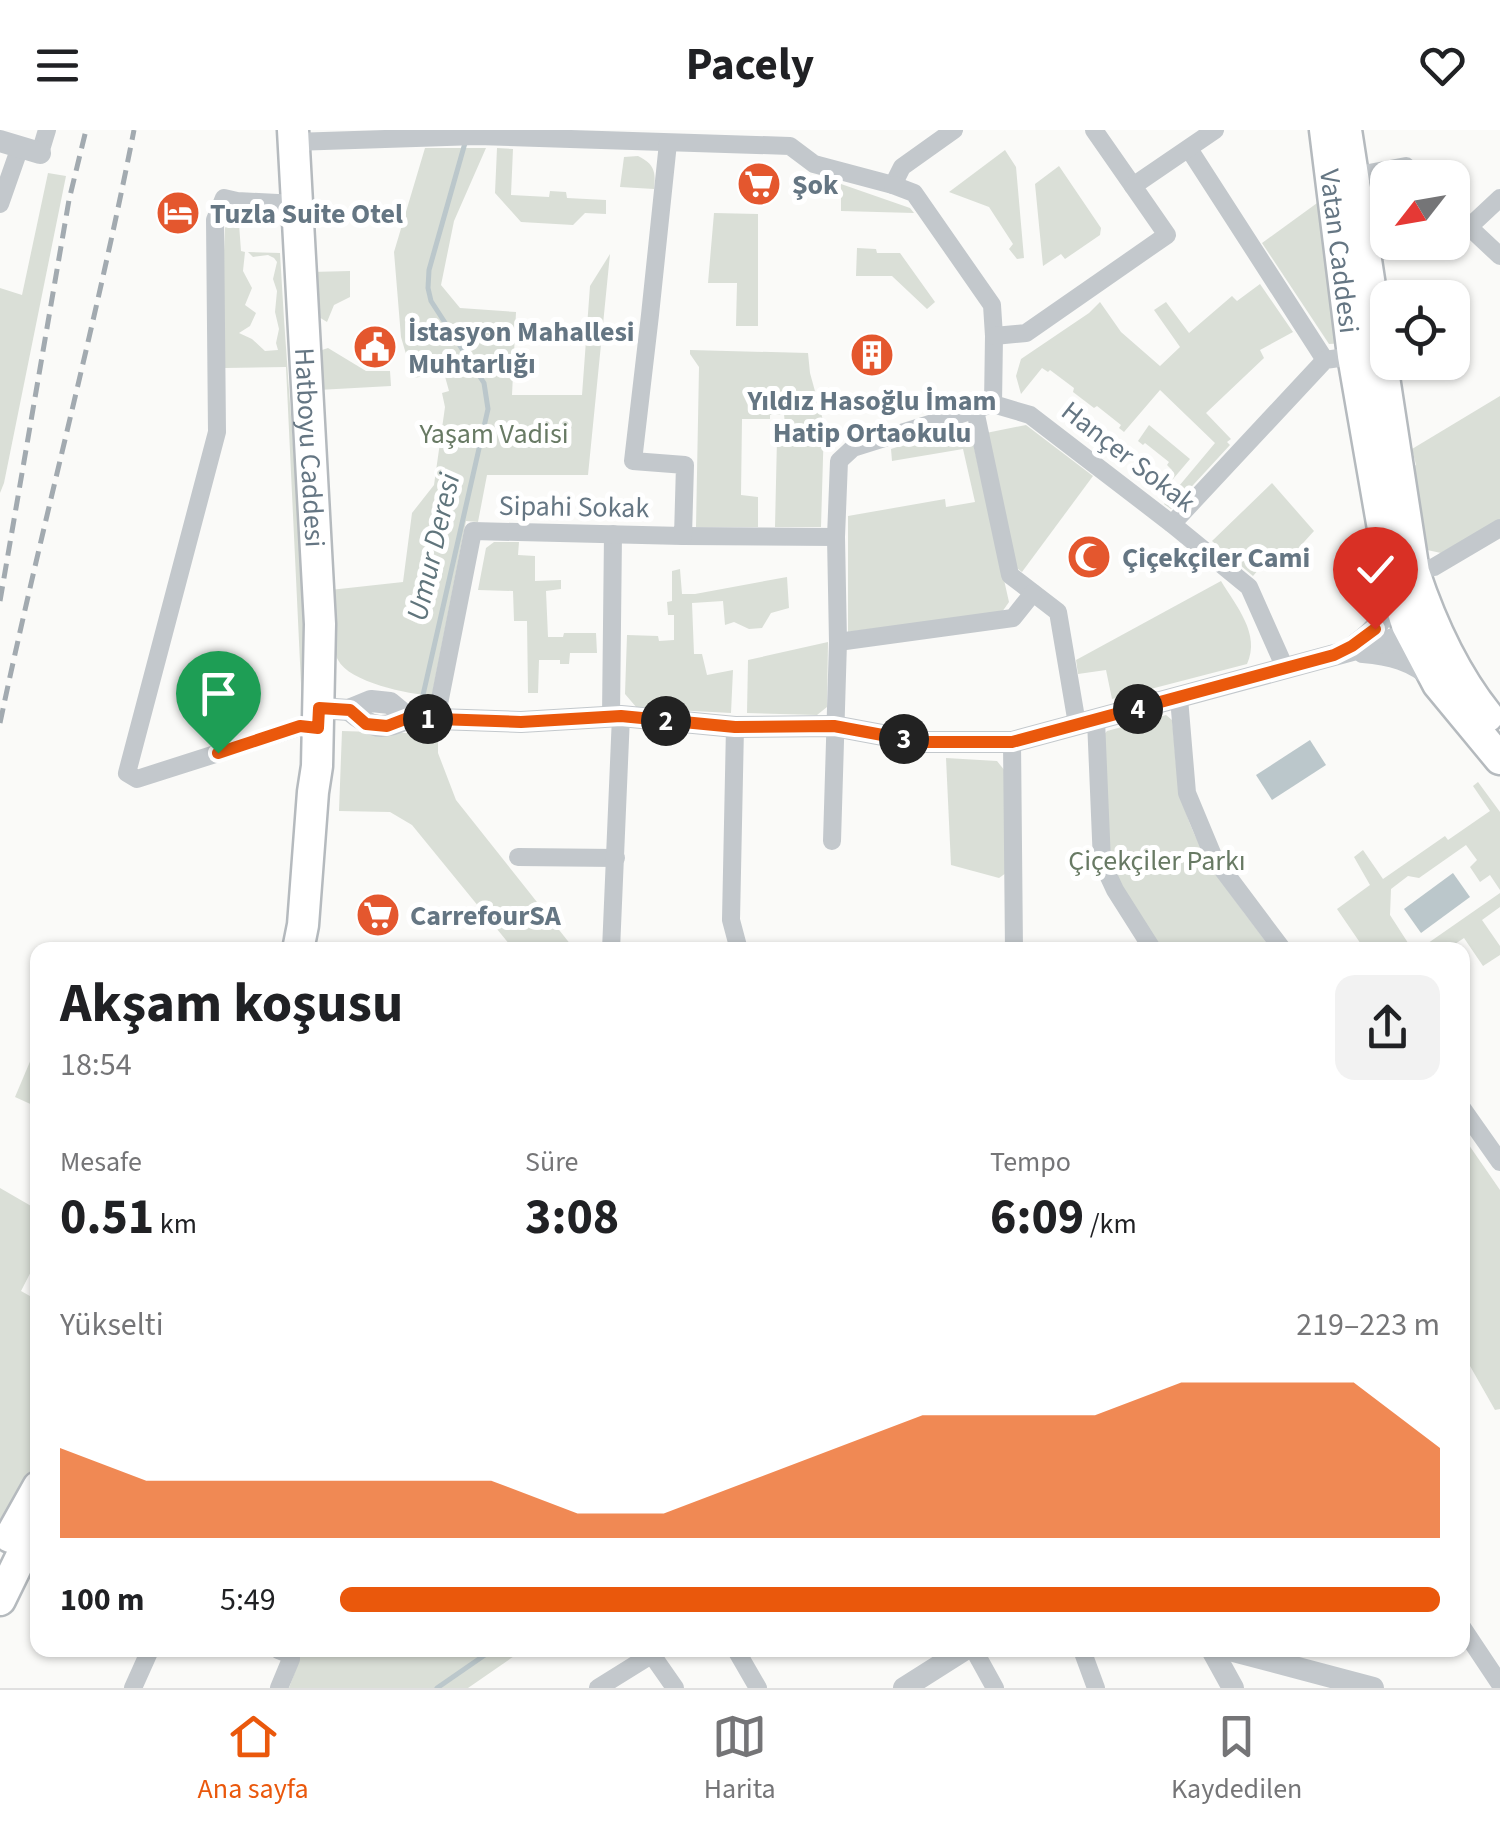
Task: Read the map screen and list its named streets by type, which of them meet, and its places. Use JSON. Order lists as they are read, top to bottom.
{
  "streets": {
    "main road": ["Vatan Caddesi", "Hatboyu Caddesi"],
    "street": ["Hançer Sokak", "Sipahi Sokak"]
  },
  "water": ["Umur Deresi"],
  "parks": ["Yaşam Vadisi", "Çiçekçiler Parkı"],
  "places": {
    "supermarket": ["Şok", "CarrefourSA"],
    "hotel": ["Tuzla Suite Otel"],
    "public building": ["İstasyon Mahallesi Muhtarlığı"],
    "building": ["Yıldız Hasoğlu İmam Hatip Ortaokulu"],
    "mosque": ["Çiçekçiler Cami"]
  },
  "north": "bottom left",
  "page": {
    "header": "Pacely",
    "pins": [
      "4",
      "1",
      "2",
      "3"
    ],
    "heading": ["Akşam koşusu", "18:54"],
    "stats": [
      ["Mesafe", "0.51 km"],
      ["Süre", "3:08"],
      ["Tempo", "6:09 /km"]
    ],
    "chart": ["Yükselti", "219–223 m"],
    "list": [
      {
        "name": "100 m",
        "note": "5:49"
      }
    ],
    "tabs": ["Ana sayfa", "Harita", "Kaydedilen"]
  }
}
